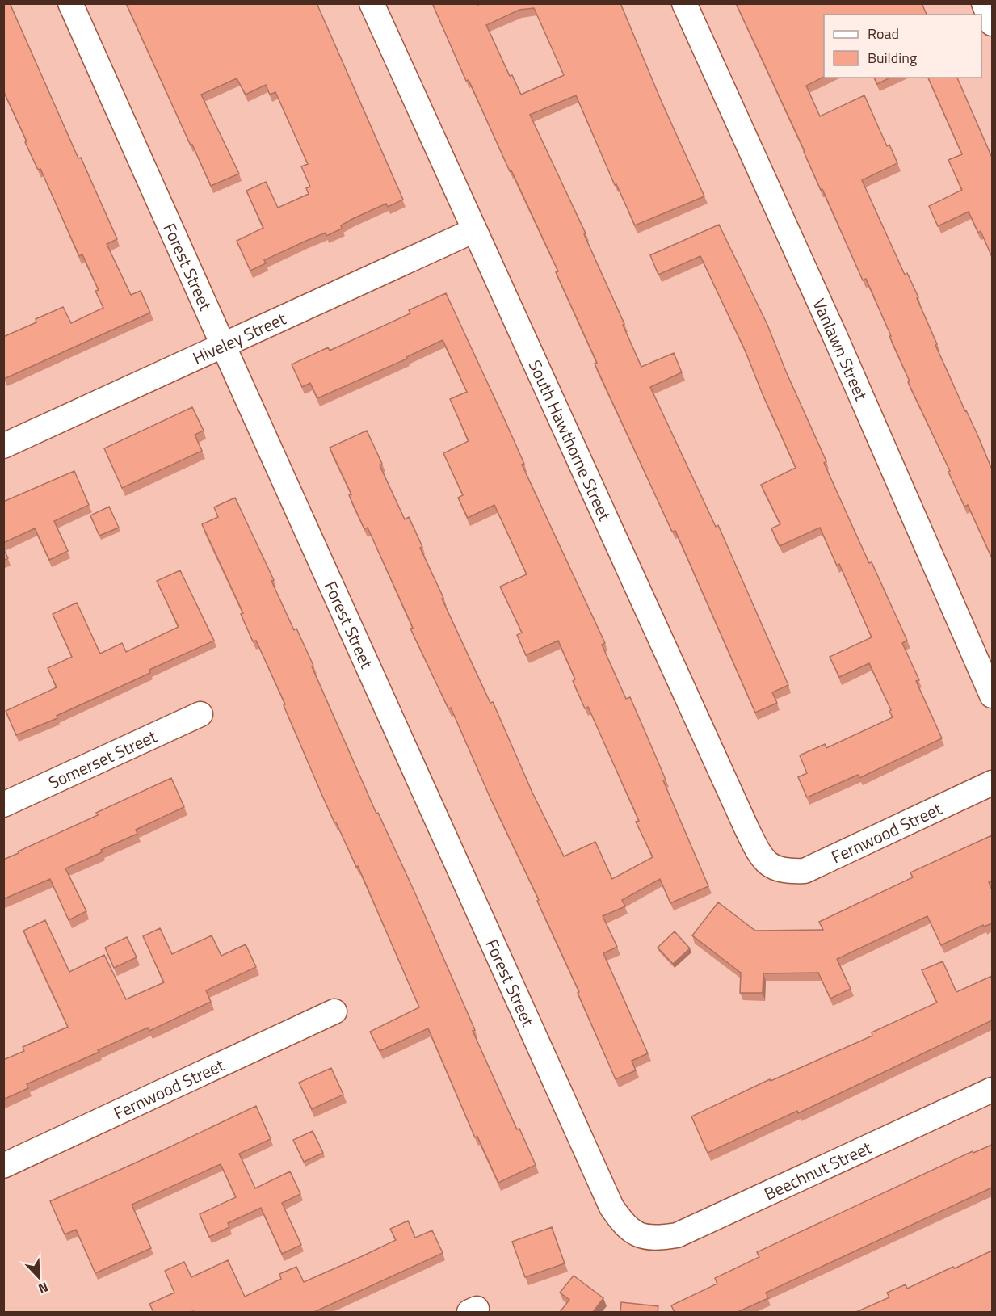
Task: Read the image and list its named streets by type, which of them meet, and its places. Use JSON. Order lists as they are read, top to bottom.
{
  "streets": {
    "street": [
      "Forest Street",
      "Hiveley Street",
      "Vanlawn Street",
      "South Hawthorne Street",
      "Somerset Street",
      "Fernwood Street",
      "Beechnut Street"
    ]
  },
  "crossings": [
    ["Forest Street", "Hiveley Street"],
    ["Forest Street", "Beechnut Street"],
    ["Hiveley Street", "South Hawthorne Street"],
    ["South Hawthorne Street", "Fernwood Street"]
  ],
  "legend": ["Road", "Building"],
  "north": "bottom right"
}
